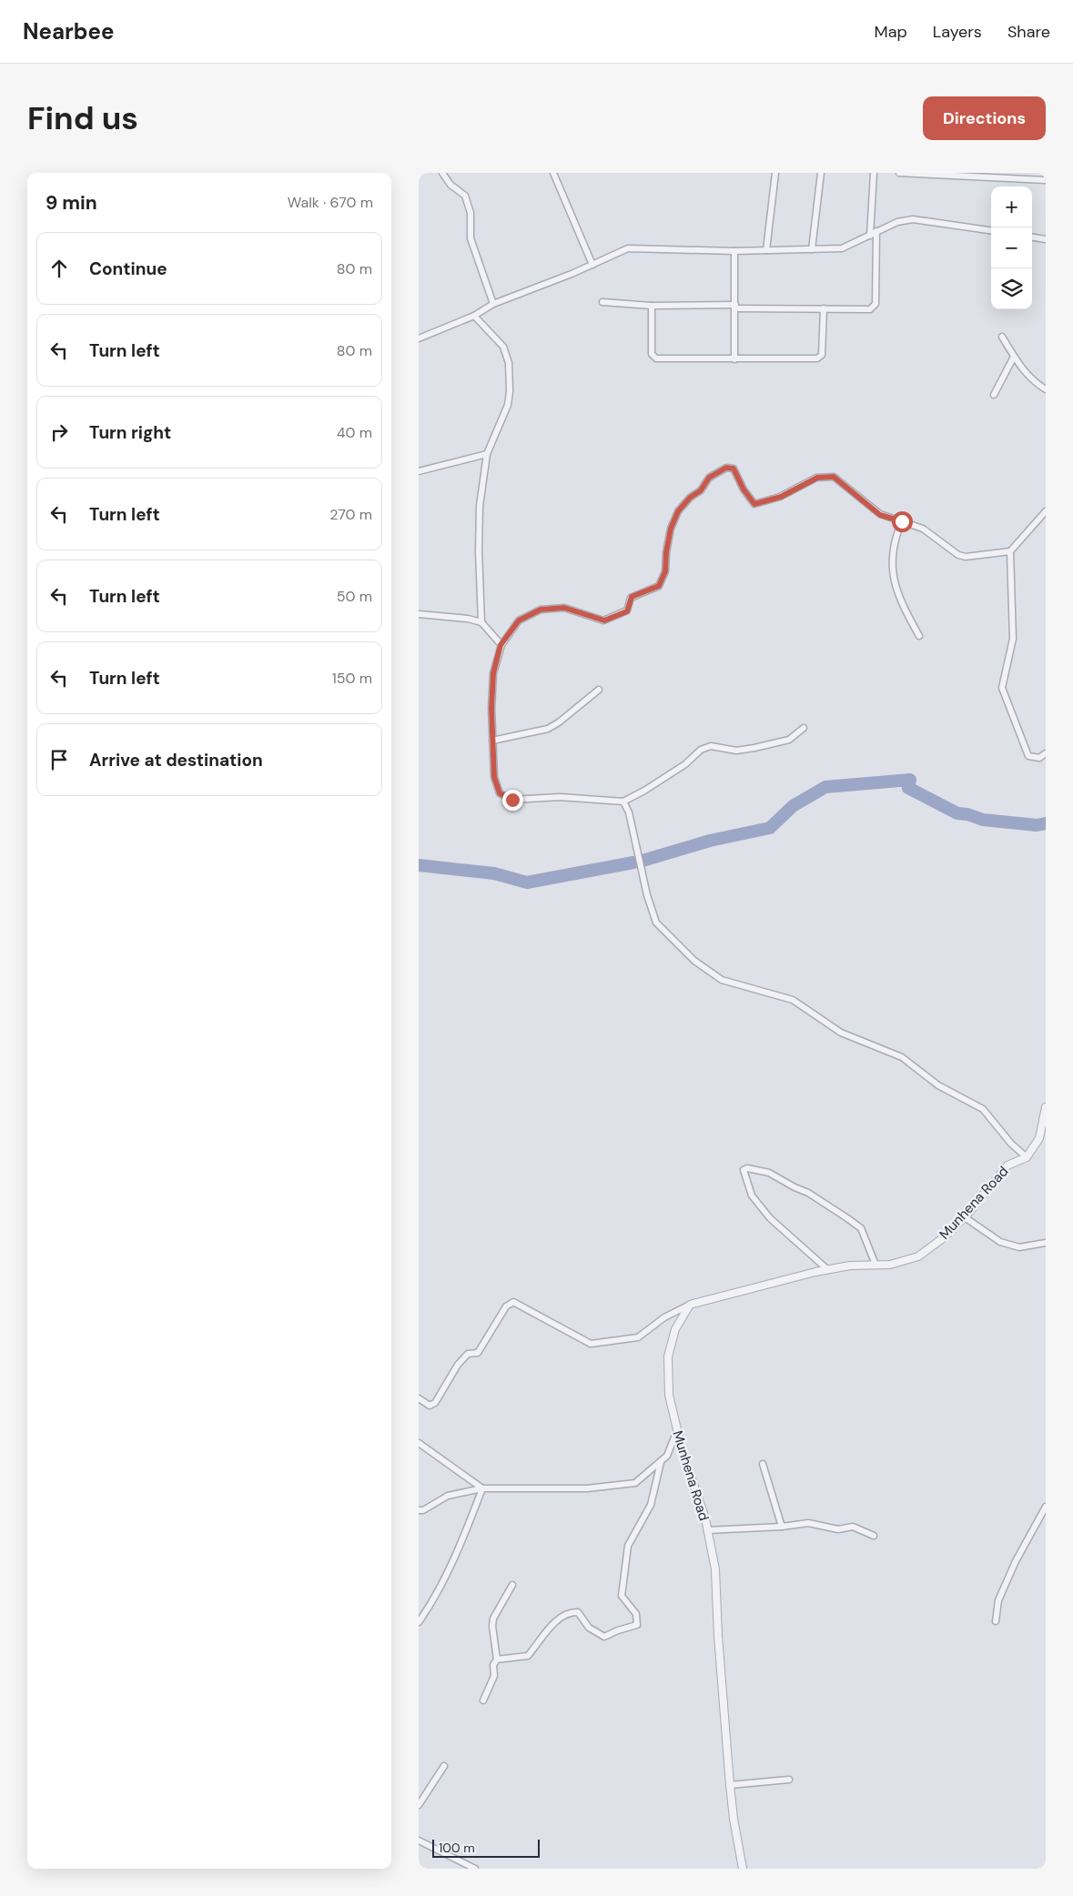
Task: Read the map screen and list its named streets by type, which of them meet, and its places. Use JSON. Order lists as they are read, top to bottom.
{
  "streets": {
    "street": ["Munhena Road"]
  },
  "scale_bar": "100 m",
  "page": {
    "header": "Nearbee",
    "nav": ["Map", "Layers", "Share"],
    "buttons": "Directions",
    "title": "Find us",
    "heading": ["9 min", "Walk · 670 m"],
    "map_buttons": ["+", "−"],
    "list": [
      ["Continue", "80 m"],
      ["Turn left", "80 m"],
      ["Turn right", "40 m"],
      ["Turn left", "270 m"],
      ["Turn left", "50 m"],
      ["Turn left", "150 m"],
      "Arrive at destination"
    ],
    "scale": "100 m"
  }
}
